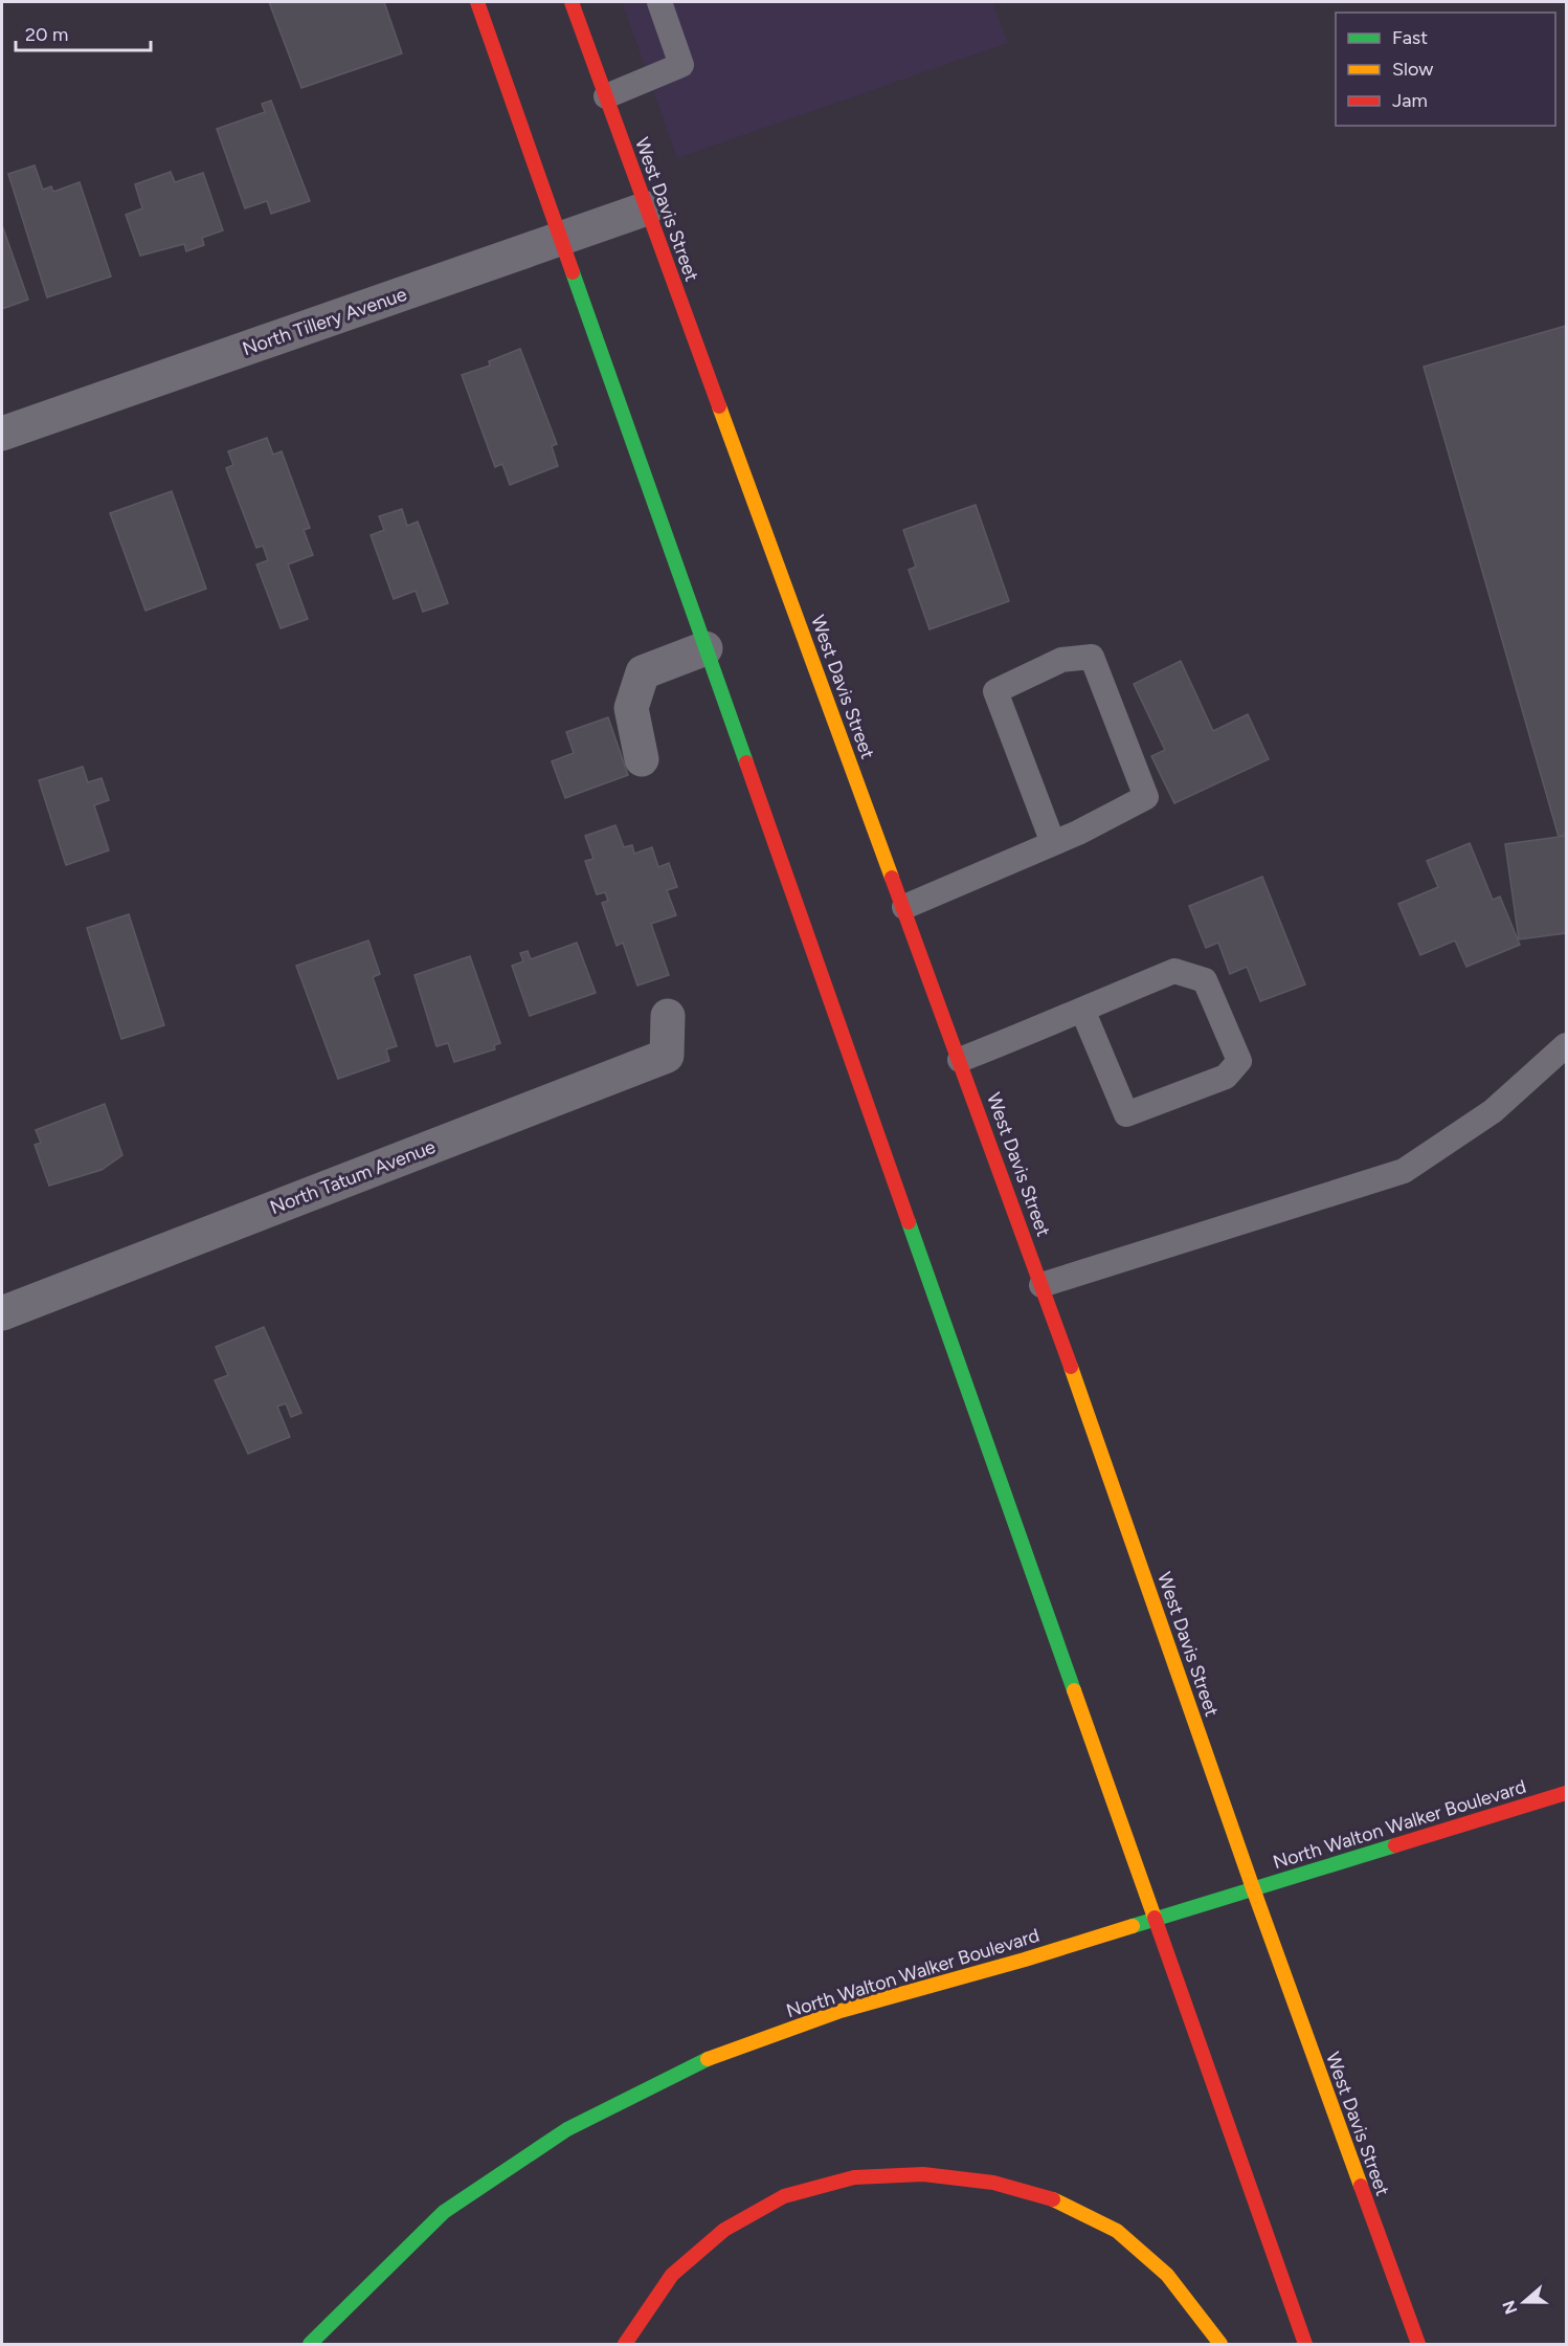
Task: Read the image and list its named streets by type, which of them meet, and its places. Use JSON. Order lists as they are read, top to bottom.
{
  "streets": {
    "main road": ["West Davis Street", "North Walton Walker Boulevard"],
    "street": ["North Tillery Avenue", "North Tatum Avenue"]
  },
  "crossings": [
    ["West Davis Street", "North Tillery Avenue"],
    ["West Davis Street", "North Walton Walker Boulevard"]
  ],
  "legend": ["Fast", "Slow", "Jam"],
  "scale_bar": "20 m",
  "north": "left"
}
